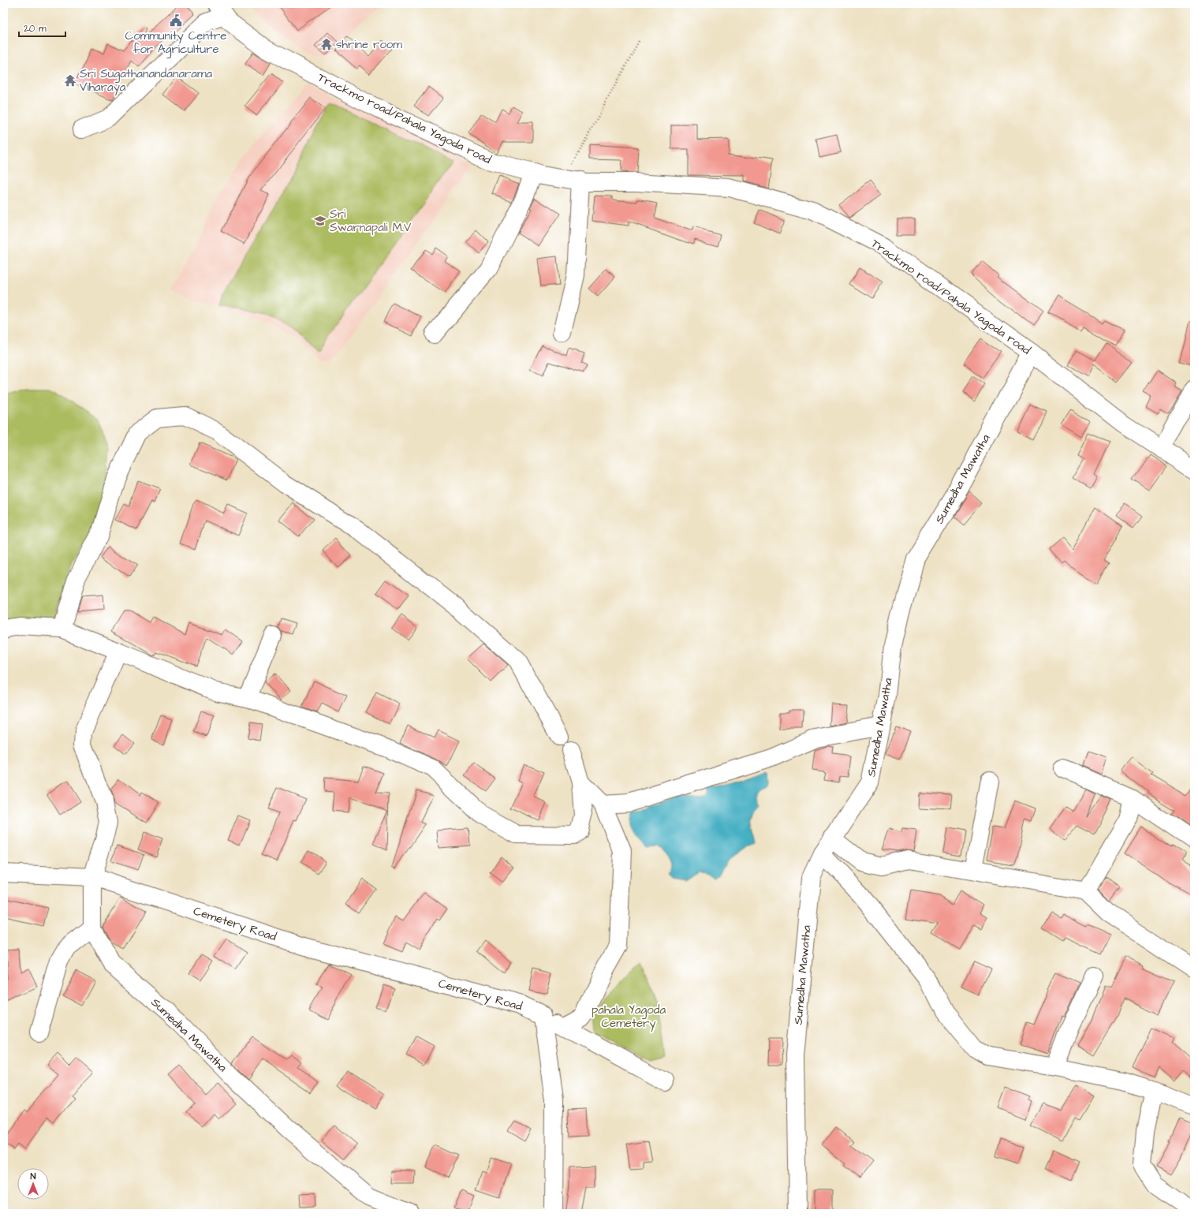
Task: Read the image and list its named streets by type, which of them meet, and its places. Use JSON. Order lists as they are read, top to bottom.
{
  "streets": {
    "street": ["Trackmo road/Pahala Yagoda road", "Sumedha Mawatha", "Cemetery Road"]
  },
  "crossings": [
    ["Trackmo road/Pahala Yagoda road", "Sumedha Mawatha"],
    ["Sumedha Mawatha", "Cemetery Road"]
  ],
  "parks": ["pahala Yagoda Cemetery"],
  "places": {
    "public building": ["Community Centre for Agriculture"],
    "temple": ["shrine room", "Sri Sugathanandanarama Viharaya"],
    "school or university": ["Sri Swarnapali M.V"]
  },
  "scale_bar": "20 m",
  "north": "top"
}
